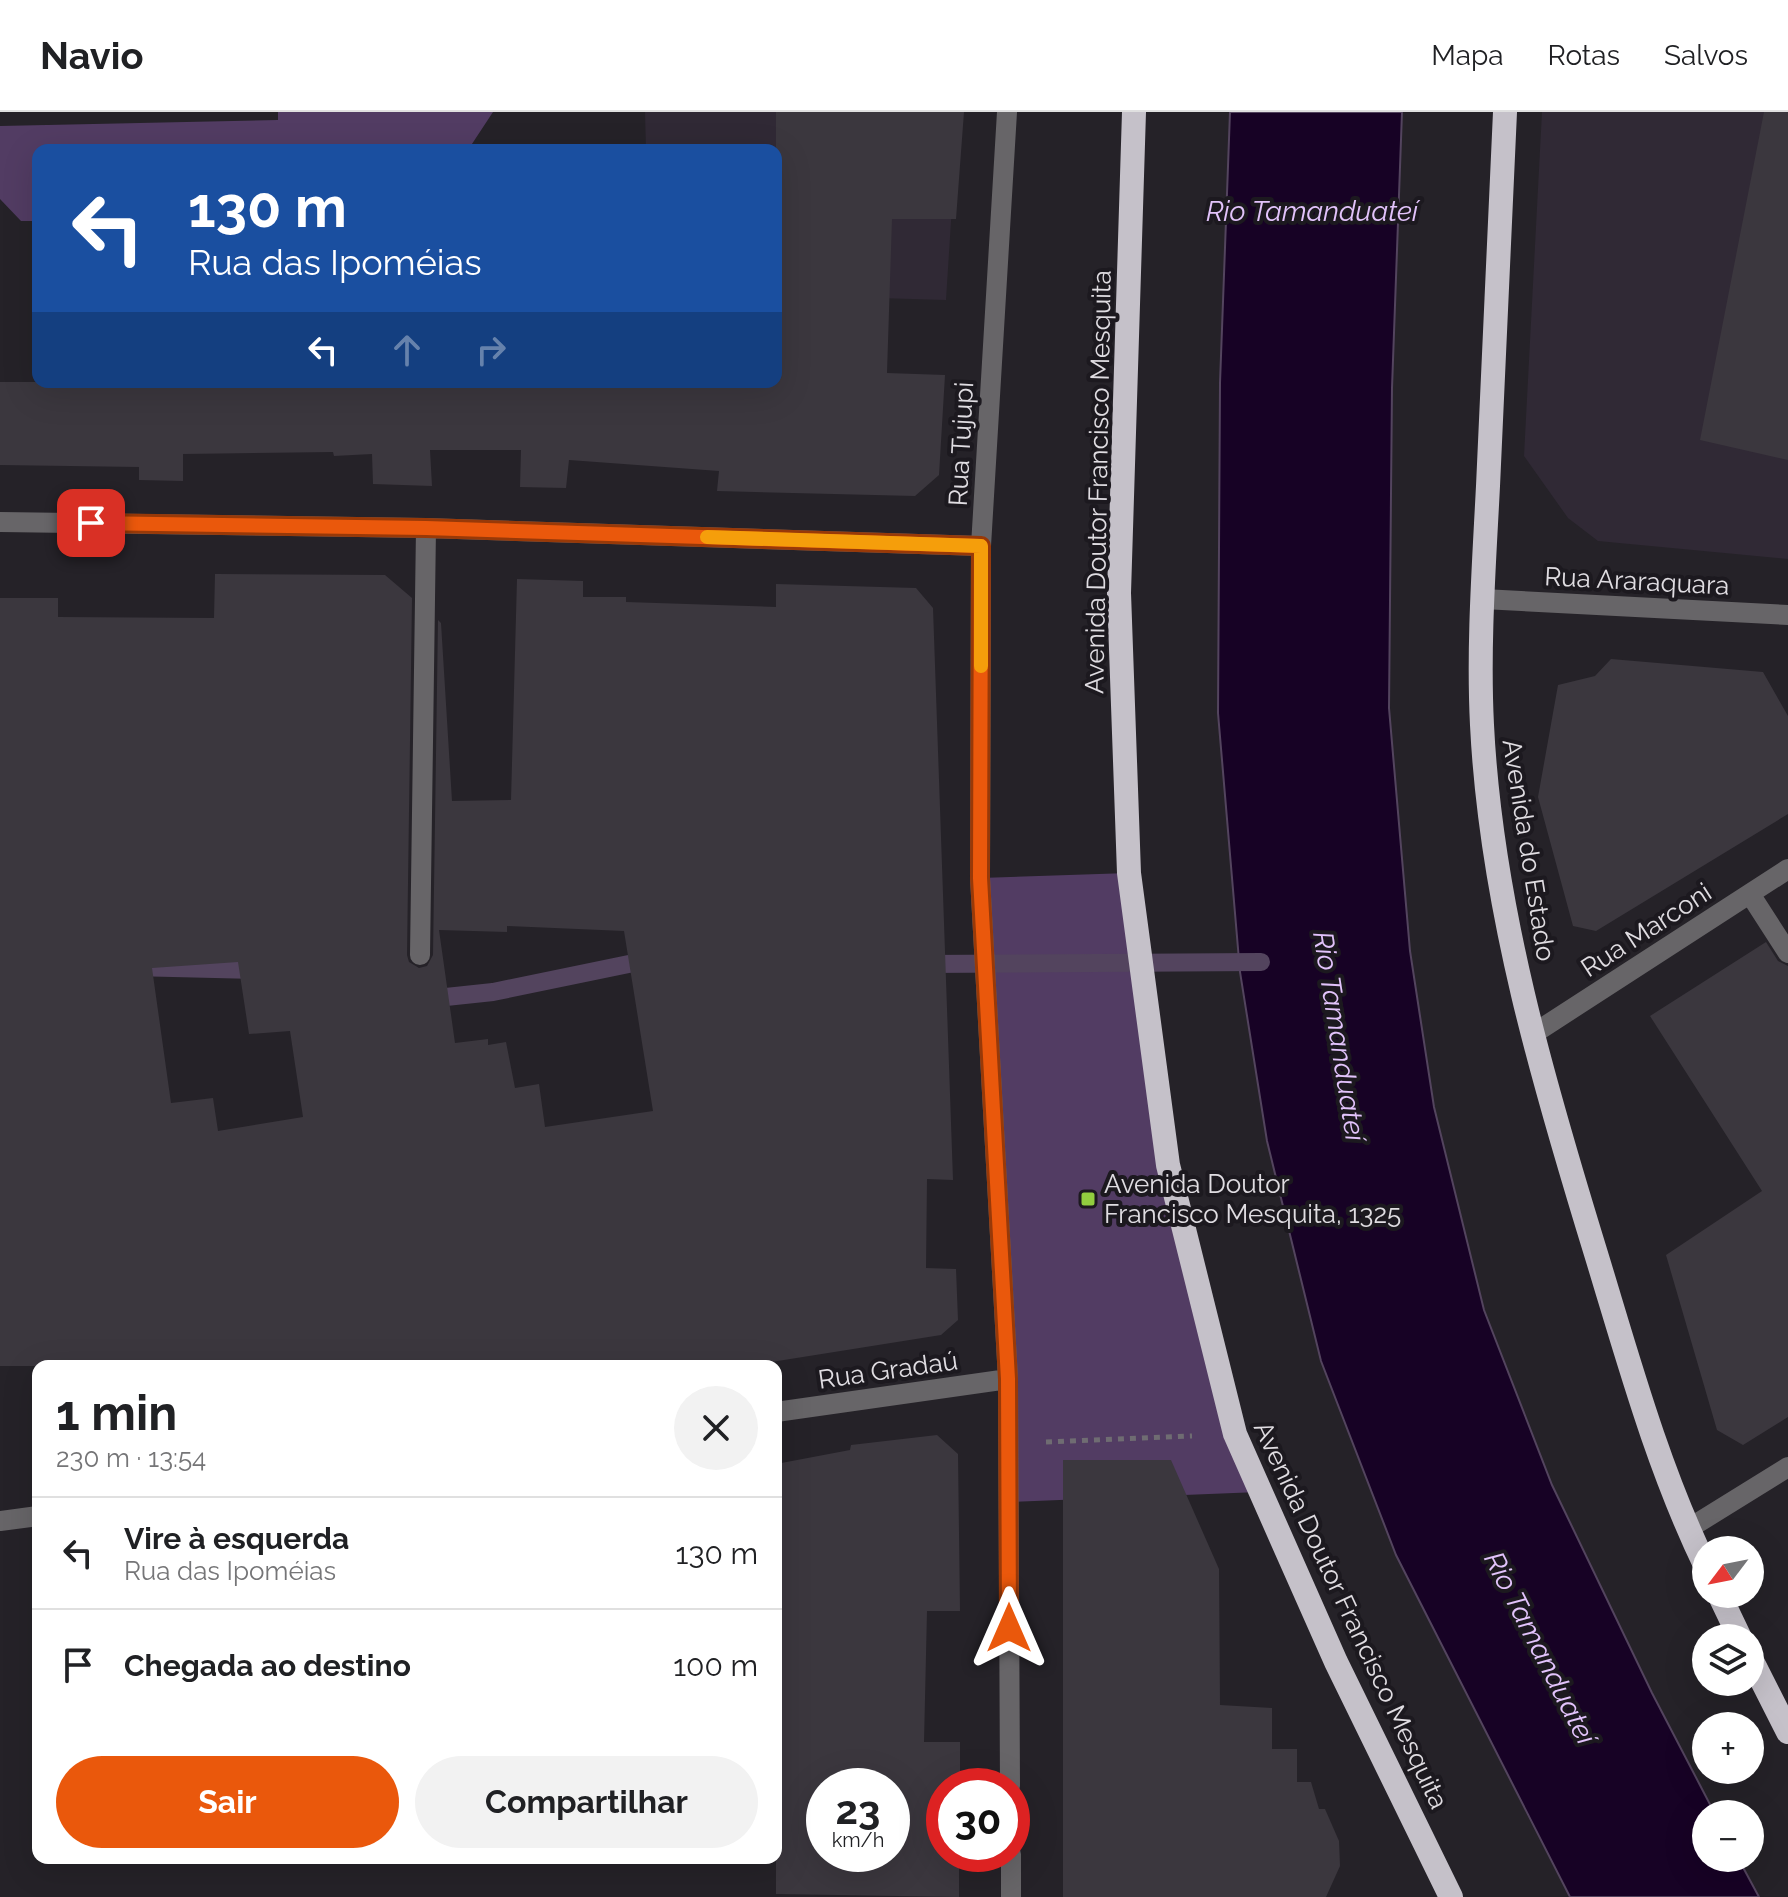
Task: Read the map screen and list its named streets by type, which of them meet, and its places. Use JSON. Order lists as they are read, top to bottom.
{
  "streets": {
    "highway": ["Avenida Doutor Francisco Mesquita", "Avenida do Estado"],
    "street": [
      "Rua Tujupi",
      "Rua Araraquara",
      "Rua Marconi",
      "Rua Gradaú"
    ]
  },
  "crossings": [
    ["Rua Tujupi", "Rua Gradaú"],
    ["Rua Araraquara", "Avenida do Estado"],
    ["Avenida do Estado", "Rua Marconi"]
  ],
  "water": ["Rio Tamanduateí"],
  "places": {
    "transit": ["Avenida Doutor Francisco Mesquita, 1325"]
  },
  "north": "bottom left",
  "page": {
    "header": "Navio",
    "nav": ["Mapa", "Rotas", "Salvos"],
    "turn": ["130 m", "Rua das Ipoméias"],
    "heading": ["1 min", "230 m · 13:54"],
    "list": [
      {
        "name": "Vire à esquerda",
        "note": "Rua das Ipoméias",
        "value": "130 m"
      },
      {
        "name": "Chegada ao destino",
        "value": "100 m"
      }
    ],
    "map_buttons": ["+", "−"],
    "buttons": ["Sair", "Compartilhar"],
    "speed": "23 km/h",
    "limit": "30"
  }
}
